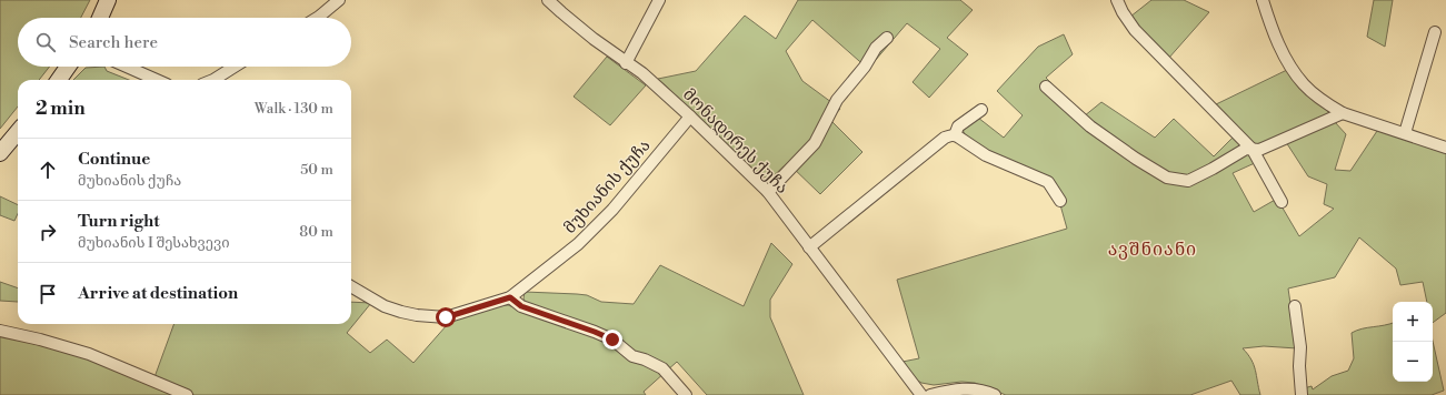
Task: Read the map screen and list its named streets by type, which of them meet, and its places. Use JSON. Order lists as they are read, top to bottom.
{
  "streets": {
    "street": ["მონადირეს ქუჩა", "მუხიანის ქუჩა"]
  },
  "crossings": [
    ["მონადირეს ქუჩა", "მუხიანის ქუჩა"]
  ],
  "districts": ["ავშნიანი"],
  "page": {
    "search": "Search here",
    "heading": ["2 min", "Walk · 130 m"],
    "list": [
      ["Continue", "მუხიანის ქუჩა", "50 m"],
      ["Turn right", "მუხიანის I შესახვევი", "80 m"],
      "Arrive at destination"
    ],
    "map_buttons": ["+", "−"]
  }
}
